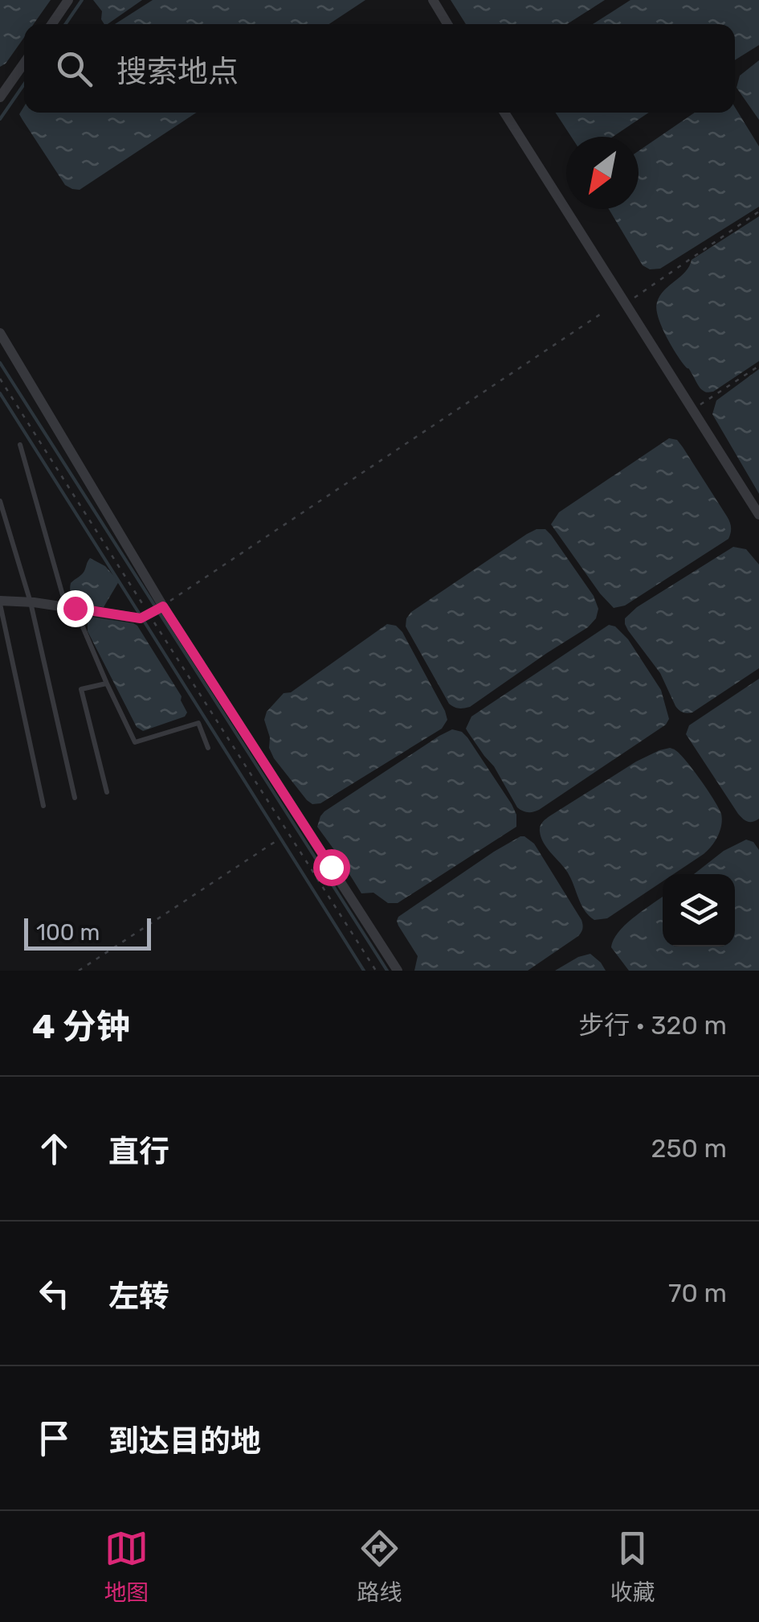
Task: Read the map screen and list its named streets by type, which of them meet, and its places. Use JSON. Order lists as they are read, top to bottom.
{
  "scale_bar": "100 m",
  "north": "bottom left",
  "page": {
    "search": "搜索地点",
    "scale": "100 m",
    "heading": ["4 分钟", "步行 · 320 m"],
    "list": [
      ["直行", "250 m"],
      ["左转", "70 m"],
      "到达目的地"
    ],
    "nav": ["地图", "路线", "收藏"]
  }
}
